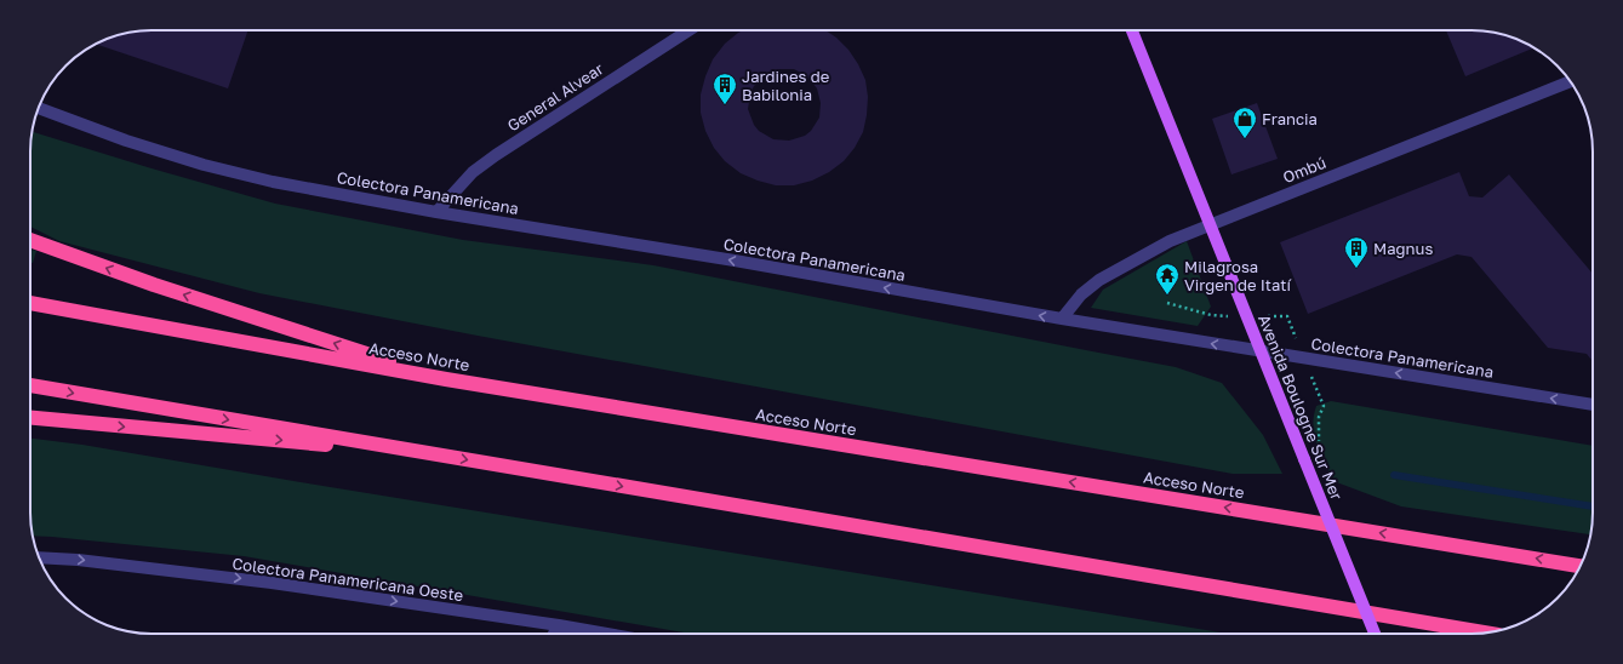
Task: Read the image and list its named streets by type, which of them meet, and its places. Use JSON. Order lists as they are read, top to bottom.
{
  "streets": {
    "highway": ["Acceso Norte"],
    "main road": ["Avenida Boulogne Sur Mer"],
    "street": [
      "General Alvear",
      "Ombú",
      "Colectora Panamericana",
      "Colectora Panamericana Oeste"
    ]
  },
  "crossings": [
    ["General Alvear", "Colectora Panamericana"],
    ["Ombú", "Colectora Panamericana"],
    ["Ombú", "Avenida Boulogne Sur Mer"],
    ["Colectora Panamericana", "Avenida Boulogne Sur Mer"]
  ],
  "one_way": ["Colectora Panamericana", "Colectora Panamericana Oeste"],
  "places": {
    "building": ["Jardines de Babilonia", "Magnus"],
    "shop": ["Francia"],
    "temple": ["Milagrosa Virgen de Itatí"]
  }
}
